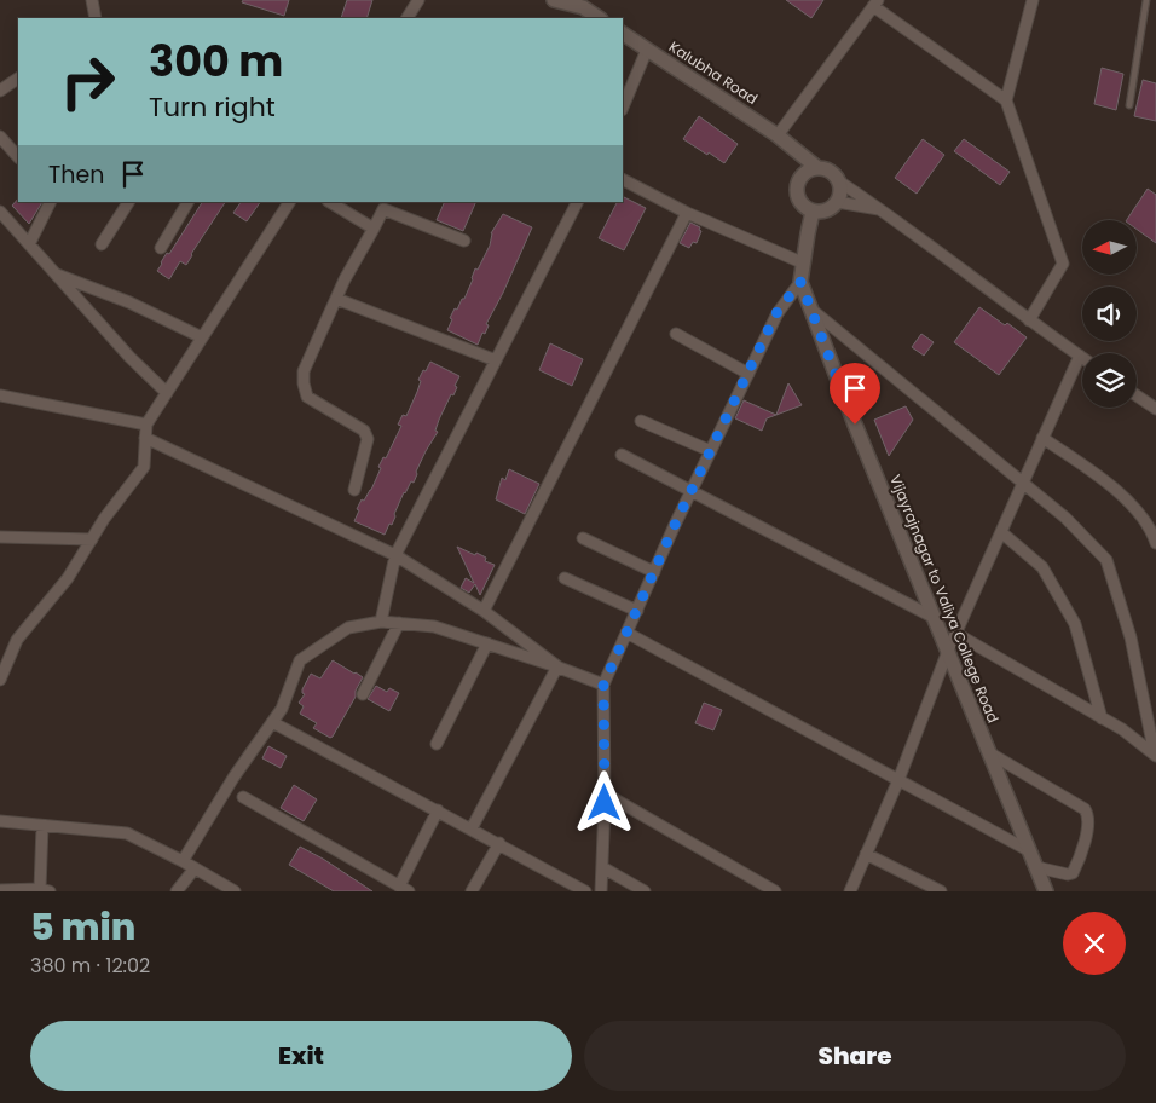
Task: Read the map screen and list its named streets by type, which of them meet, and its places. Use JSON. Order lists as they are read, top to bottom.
{
  "streets": {
    "street": ["Kalubha Road", "Vijayrajnagar to Valiya College Road"]
  },
  "crossings": [
    ["Kalubha Road", "Vijayrajnagar to Valiya College Road"]
  ],
  "north": "left",
  "page": {
    "turn": ["300 m", "Turn right"],
    "then": "Then",
    "heading": ["5 min", "380 m · 12:02"],
    "buttons": ["Exit", "Share"]
  }
}
